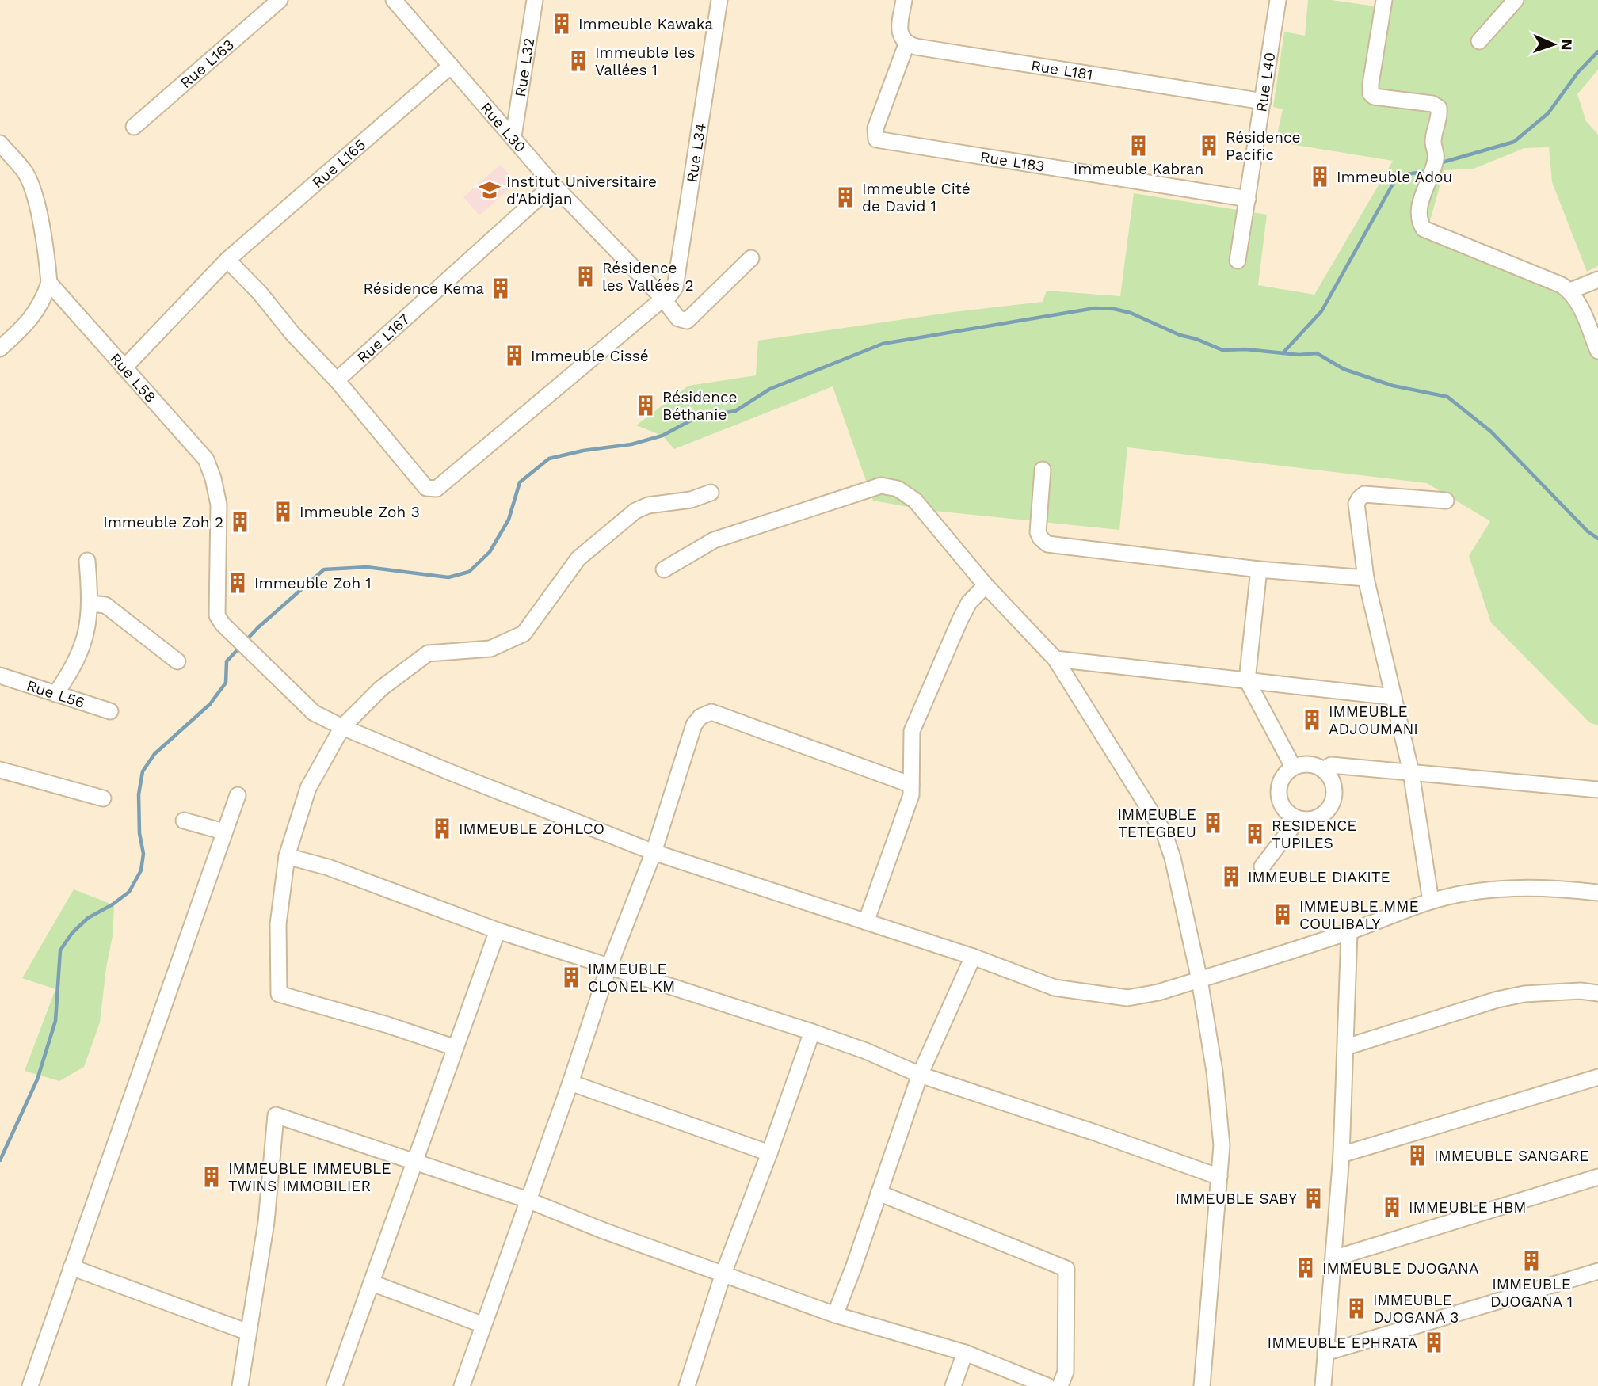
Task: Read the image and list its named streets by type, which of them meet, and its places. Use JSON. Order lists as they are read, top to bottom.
{
  "streets": {
    "street": [
      "Rue L163",
      "Rue L32",
      "Rue L181",
      "Rue L40",
      "Rue L30",
      "Rue L34",
      "Rue L165",
      "Rue L183",
      "Rue L167",
      "Rue L58",
      "Rue L56"
    ]
  },
  "crossings": [
    ["Rue L32", "Rue L30"],
    ["Rue L181", "Rue L40"],
    ["Rue L181", "Rue L183"],
    ["Rue L40", "Rue L183"],
    ["Rue L30", "Rue L34"],
    ["Rue L30", "Rue L165"],
    ["Rue L30", "Rue L167"],
    ["Rue L34", "Rue L165"],
    ["Rue L34", "Rue L167"],
    ["Rue L165", "Rue L58"]
  ],
  "places": {
    "building": [
      "Immeuble Kawaka",
      "Immeuble les Vallées 1",
      "Immeuble Kabran",
      "Résidence Pacific",
      "Immeuble Adou",
      "Immeuble Cité de David 1",
      "Résidence les Vallées 2",
      "Résidence Kema",
      "Immeuble Cissé",
      "Résidence Béthanie",
      "Immeuble Zoh 3",
      "Immeuble Zoh 2",
      "Immeuble Zoh 1",
      "IMMEUBLE ADJOUMANI",
      "IMMEUBLE TETEGBEU",
      "IMMEUBLE ZOHLCO",
      "RESIDENCE TUPILES",
      "IMMEUBLE DIAKITE",
      "IMMEUBLE MME COULIBALY",
      "IMMEUBLE CLONEL KM",
      "IMMEUBLE SANGARE",
      "IMMEUBLE IMMEUBLE TWINS IMMOBILIER",
      "IMMEUBLE SABY",
      "IMMEUBLE HBM",
      "IMMEUBLE DJOGANA 1",
      "IMMEUBLE DJOGANA",
      "IMMEUBLE DJOGANA 3",
      "IMMEUBLE EPHRATA"
    ],
    "school or university": ["Institut Universitaire d'Abidjan"]
  },
  "north": "right"
}
